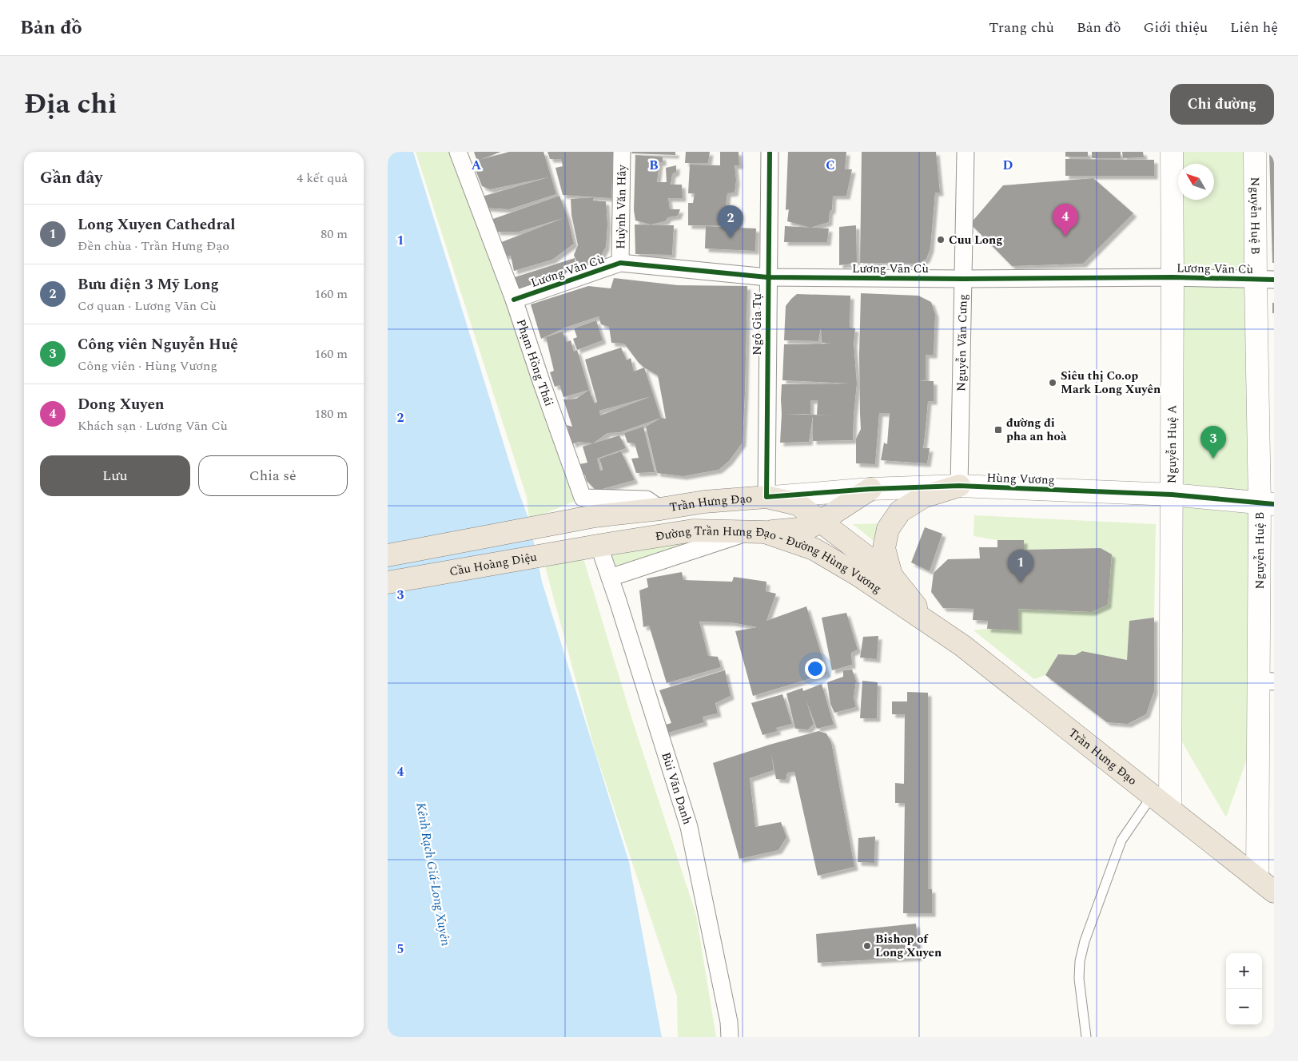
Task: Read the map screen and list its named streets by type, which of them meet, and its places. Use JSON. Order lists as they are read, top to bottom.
{
  "streets": {
    "highway": ["Trần Hưng Đạo", "Cầu Hoàng Diệu", "Đường Trần Hưng Đạo - Đường Hùng Vương"],
    "street": [
      "Huỳnh Văn Hây",
      "Nguyễn Huệ B",
      "Lương Vãn Cù",
      "Ngô Gia Tự",
      "Nguyễn Văn Cưng",
      "Phạm Hồng Thái",
      "Nguyễn Huệ A",
      "Hùng Vương",
      "Bùi Văn Danh"
    ]
  },
  "crossings": [
    ["Huỳnh Văn Hây", "Lương Vãn Cù"],
    ["Nguyễn Huệ B", "Lương Vãn Cù"],
    ["Nguyễn Huệ B", "Hùng Vương"],
    ["Nguyễn Huệ B", "Trần Hưng Đạo"],
    ["Lương Vãn Cù", "Ngô Gia Tự"],
    ["Lương Vãn Cù", "Nguyễn Văn Cưng"],
    ["Lương Vãn Cù", "Phạm Hồng Thái"],
    ["Lương Vãn Cù", "Nguyễn Huệ A"],
    ["Ngô Gia Tự", "Hùng Vương"],
    ["Ngô Gia Tự", "Trần Hưng Đạo"],
    ["Nguyễn Văn Cưng", "Hùng Vương"],
    ["Phạm Hồng Thái", "Trần Hưng Đạo"],
    ["Nguyễn Huệ A", "Hùng Vương"],
    ["Nguyễn Huệ A", "Trần Hưng Đạo"],
    ["Hùng Vương", "Trần Hưng Đạo"],
    ["Trần Hưng Đạo", "Đường Trần Hưng Đạo - Đường Hùng Vương"],
    ["Cầu Hoàng Diệu", "Đường Trần Hưng Đạo - Đường Hùng Vương"],
    ["Cầu Hoàng Diệu", "Bùi Văn Danh"],
    ["Đường Trần Hưng Đạo - Đường Hùng Vương", "Bùi Văn Danh"]
  ],
  "water": ["Kênh Rạch Giá-Long Xuyên"],
  "places": {
    "other": ["Cuu Long", "Siêu thị Co.op Mark Long Xuyên", "Bishop of Long Xuyen"],
    "transit": ["đường đi pha an hoà"]
  },
  "north": "top left",
  "page": {
    "header": "Bản đồ",
    "nav": [
      "Trang chủ",
      "Bản đồ",
      "Giới thiệu",
      "Liên hệ"
    ],
    "title": "Địa chỉ",
    "buttons": [
      "Chỉ đường",
      ["Lưu", "Chia sẻ"]
    ],
    "heading": ["Gần đây", "4 kết quả"],
    "list": [
      {
        "mark": "1",
        "name": "Long Xuyen Cathedral",
        "note": "Đền chùa · Trần Hưng Đạo",
        "value": "80 m"
      },
      {
        "mark": "2",
        "name": "Bưu điện 3 Mỹ Long",
        "note": "Cơ quan · Lương Vãn Cù",
        "value": "160 m"
      },
      {
        "mark": "3",
        "name": "Công viên Nguyễn Huệ",
        "note": "Công viên · Hùng Vương",
        "value": "160 m"
      },
      {
        "mark": "4",
        "name": "Dong Xuyen",
        "note": "Khách sạn · Lương Vãn Cù",
        "value": "180 m"
      }
    ],
    "pins": [
      "4",
      "2",
      "3",
      "1"
    ],
    "map_buttons": ["+", "−"]
  },
  "grid": {
    "columns": [
      "A",
      "B",
      "C",
      "D"
    ],
    "rows": [
      "1",
      "2",
      "3",
      "4",
      "5"
    ]
  }
}
